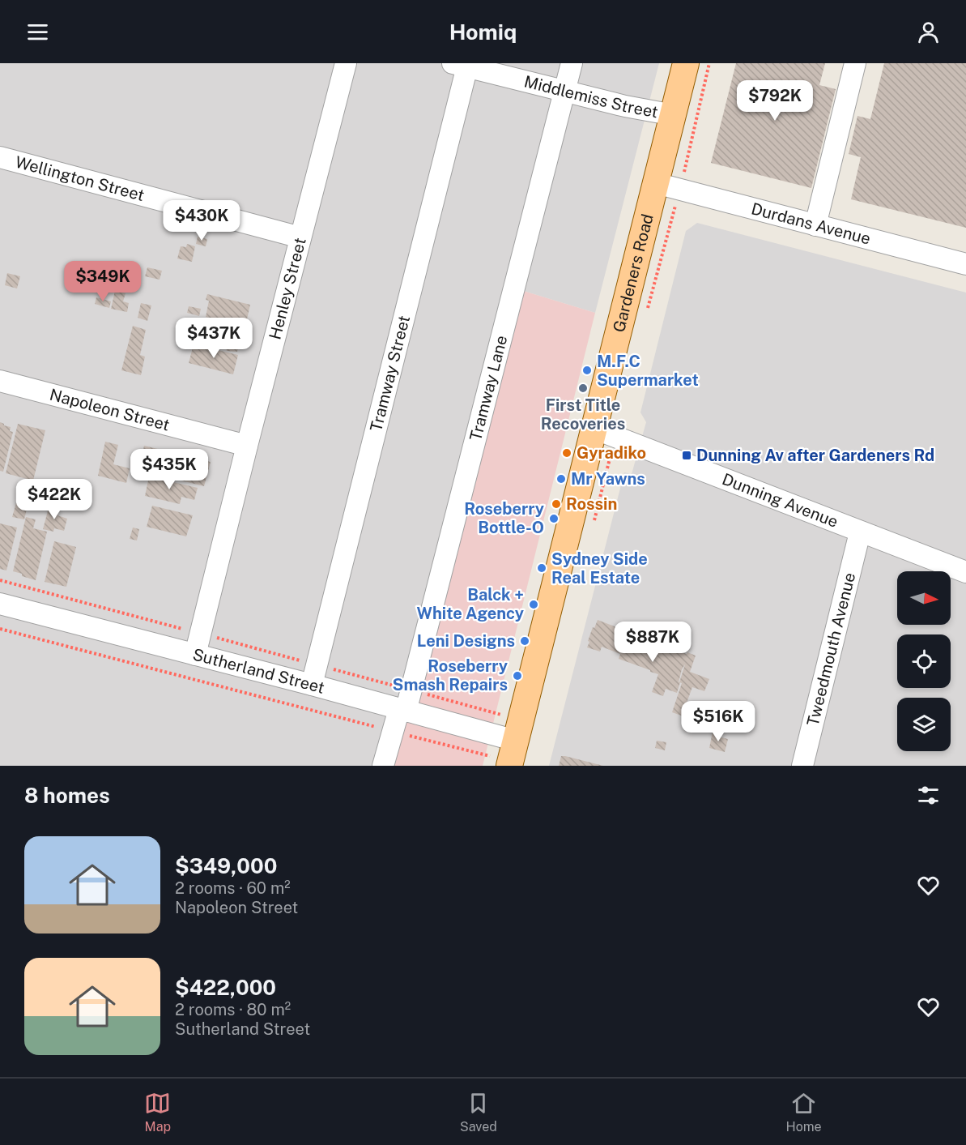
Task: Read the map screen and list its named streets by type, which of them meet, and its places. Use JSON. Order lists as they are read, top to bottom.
{
  "streets": {
    "main road": ["Gardeners Road"],
    "street": [
      "Middlemiss Street",
      "Wellington Street",
      "Durdans Avenue",
      "Henley Street",
      "Tramway Street",
      "Tramway Lane",
      "Napoleon Street",
      "Dunning Avenue",
      "Tweedmouth Avenue",
      "Sutherland Street"
    ]
  },
  "crossings": [
    ["Middlemiss Street", "Gardeners Road"],
    ["Middlemiss Street", "Tramway Street"],
    ["Middlemiss Street", "Tramway Lane"],
    ["Wellington Street", "Henley Street"],
    ["Durdans Avenue", "Gardeners Road"],
    ["Gardeners Road", "Dunning Avenue"],
    ["Gardeners Road", "Sutherland Street"],
    ["Henley Street", "Napoleon Street"],
    ["Henley Street", "Sutherland Street"],
    ["Tramway Street", "Sutherland Street"],
    ["Tramway Lane", "Sutherland Street"],
    ["Dunning Avenue", "Tweedmouth Avenue"]
  ],
  "places": {
    "other": [
      "M.F.C Supermarket",
      "First Title Recoveries",
      "Gyradiko",
      "Mr Yawns",
      "Rossin",
      "Roseberry Bottle-O",
      "Sydney Side Real Estate",
      "Balck + White Agency",
      "Leni Designs",
      "Roseberry Smash Repairs"
    ],
    "transit": ["Dunning Av after Gardeners Rd"]
  },
  "north": "right",
  "page": {
    "header": "Homiq",
    "price": [
      "$792K",
      "$430K",
      "$349K",
      "$437K",
      "$435K",
      "$422K",
      "$887K",
      "$516K"
    ],
    "heading": "8 homes",
    "list": [
      {
        "name": "$349,000",
        "note": "2 rooms · 60 m² · Napoleon Street"
      },
      {
        "name": "$422,000",
        "note": "2 rooms · 80 m² · Sutherland Street"
      }
    ],
    "tabs": ["Map", "Saved", "Home"]
  }
}
